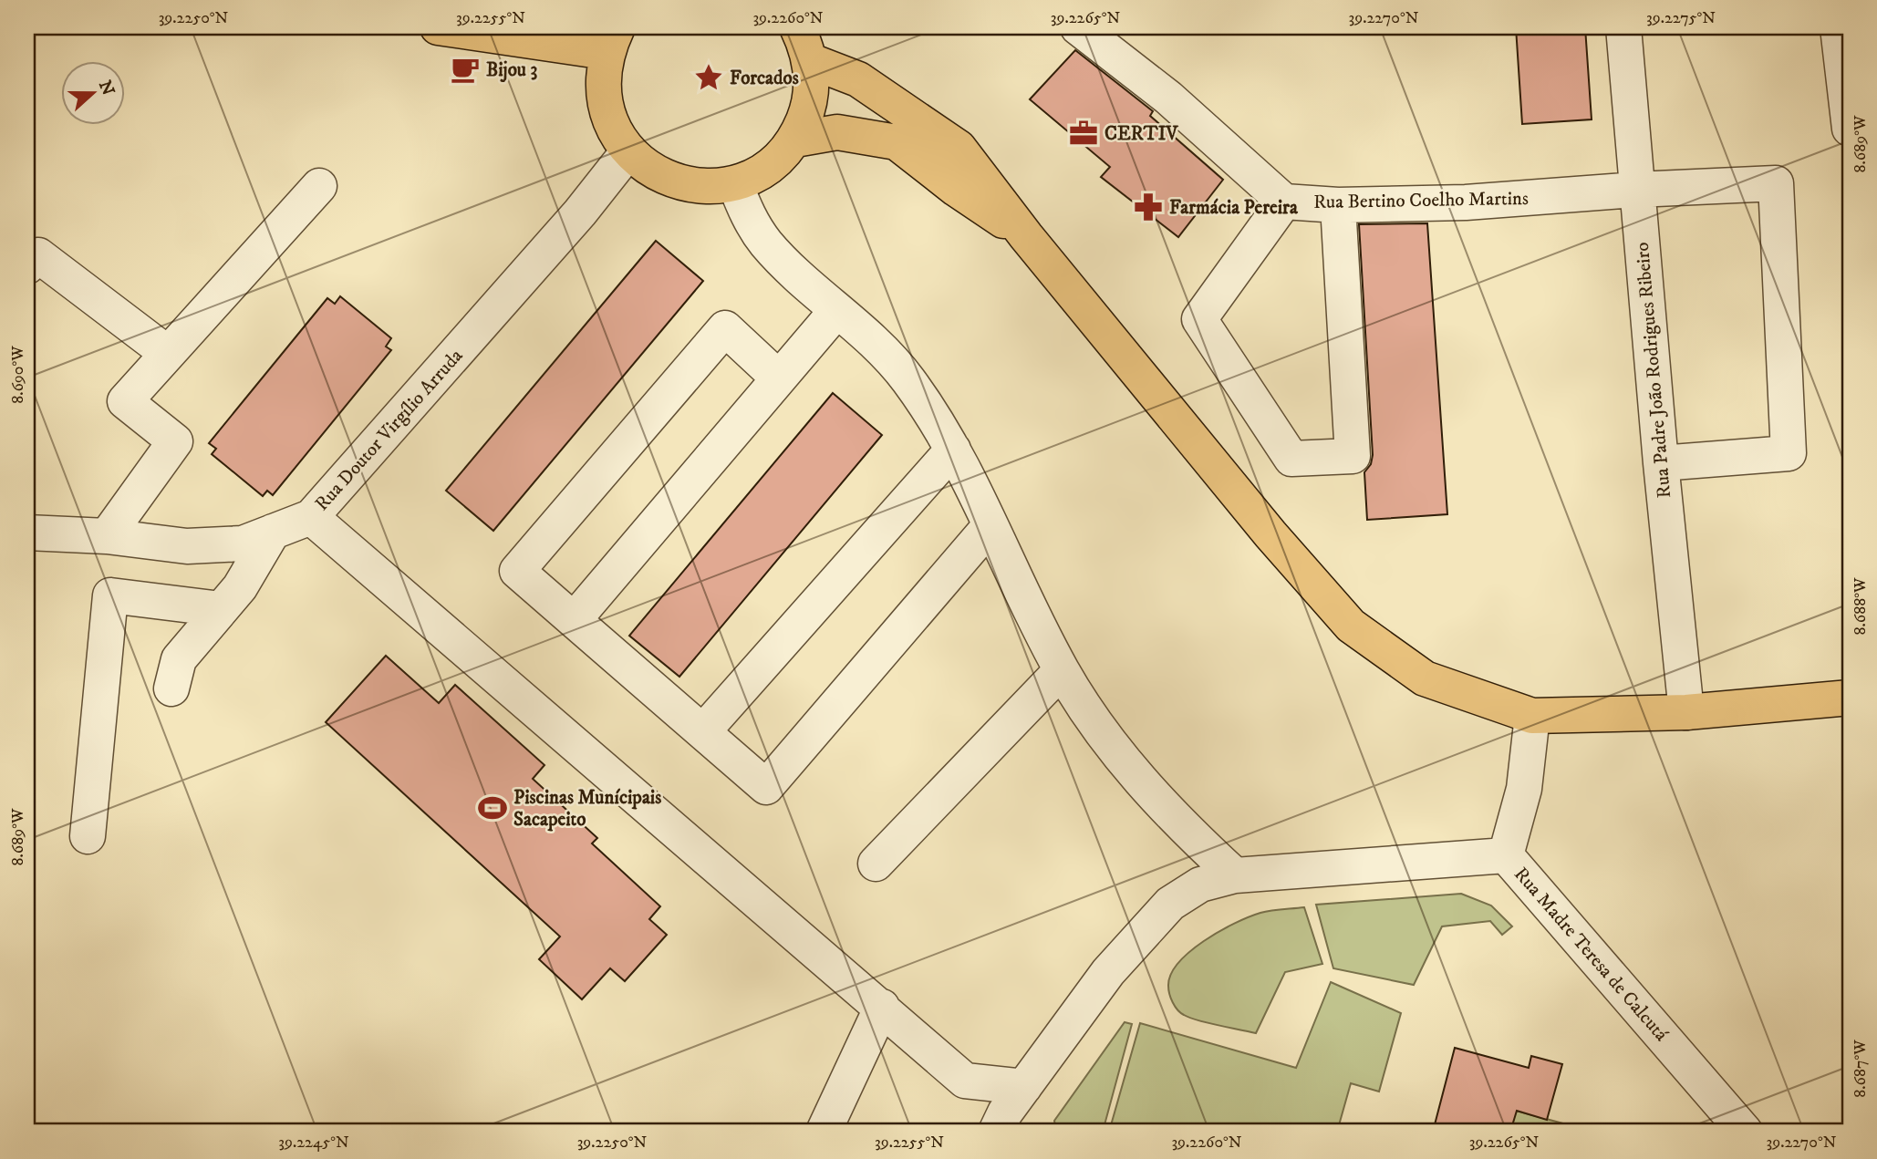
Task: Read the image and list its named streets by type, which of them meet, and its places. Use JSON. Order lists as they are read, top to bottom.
{
  "streets": {
    "street": [
      "Rua Bertino Coelho Martins",
      "Rua Padre João Rodrigues Ribeiro",
      "Rua Doutor Virgílio Arruda",
      "Rua Madre Teresa de Calcutá"
    ]
  },
  "crossings": [
    ["Rua Bertino Coelho Martins", "Rua Padre João Rodrigues Ribeiro"]
  ],
  "places": {
    "cafe": ["Bijou 3"],
    "place": ["Forcados"],
    "office": ["CERTIV"],
    "pharmacy": ["Farmácia Pereira"],
    "sports": ["Piscinas Munícipais Sacapeito"]
  },
  "north": "right",
  "coordinates": [
    "39.2250°N",
    "39.2255°N",
    "39.2260°N",
    "39.2265°N",
    "39.2270°N",
    "39.2275°N",
    "8.689°W",
    "8.690°W",
    "8.688°W",
    "8.687°W",
    "39.2245°N"
  ]
}
